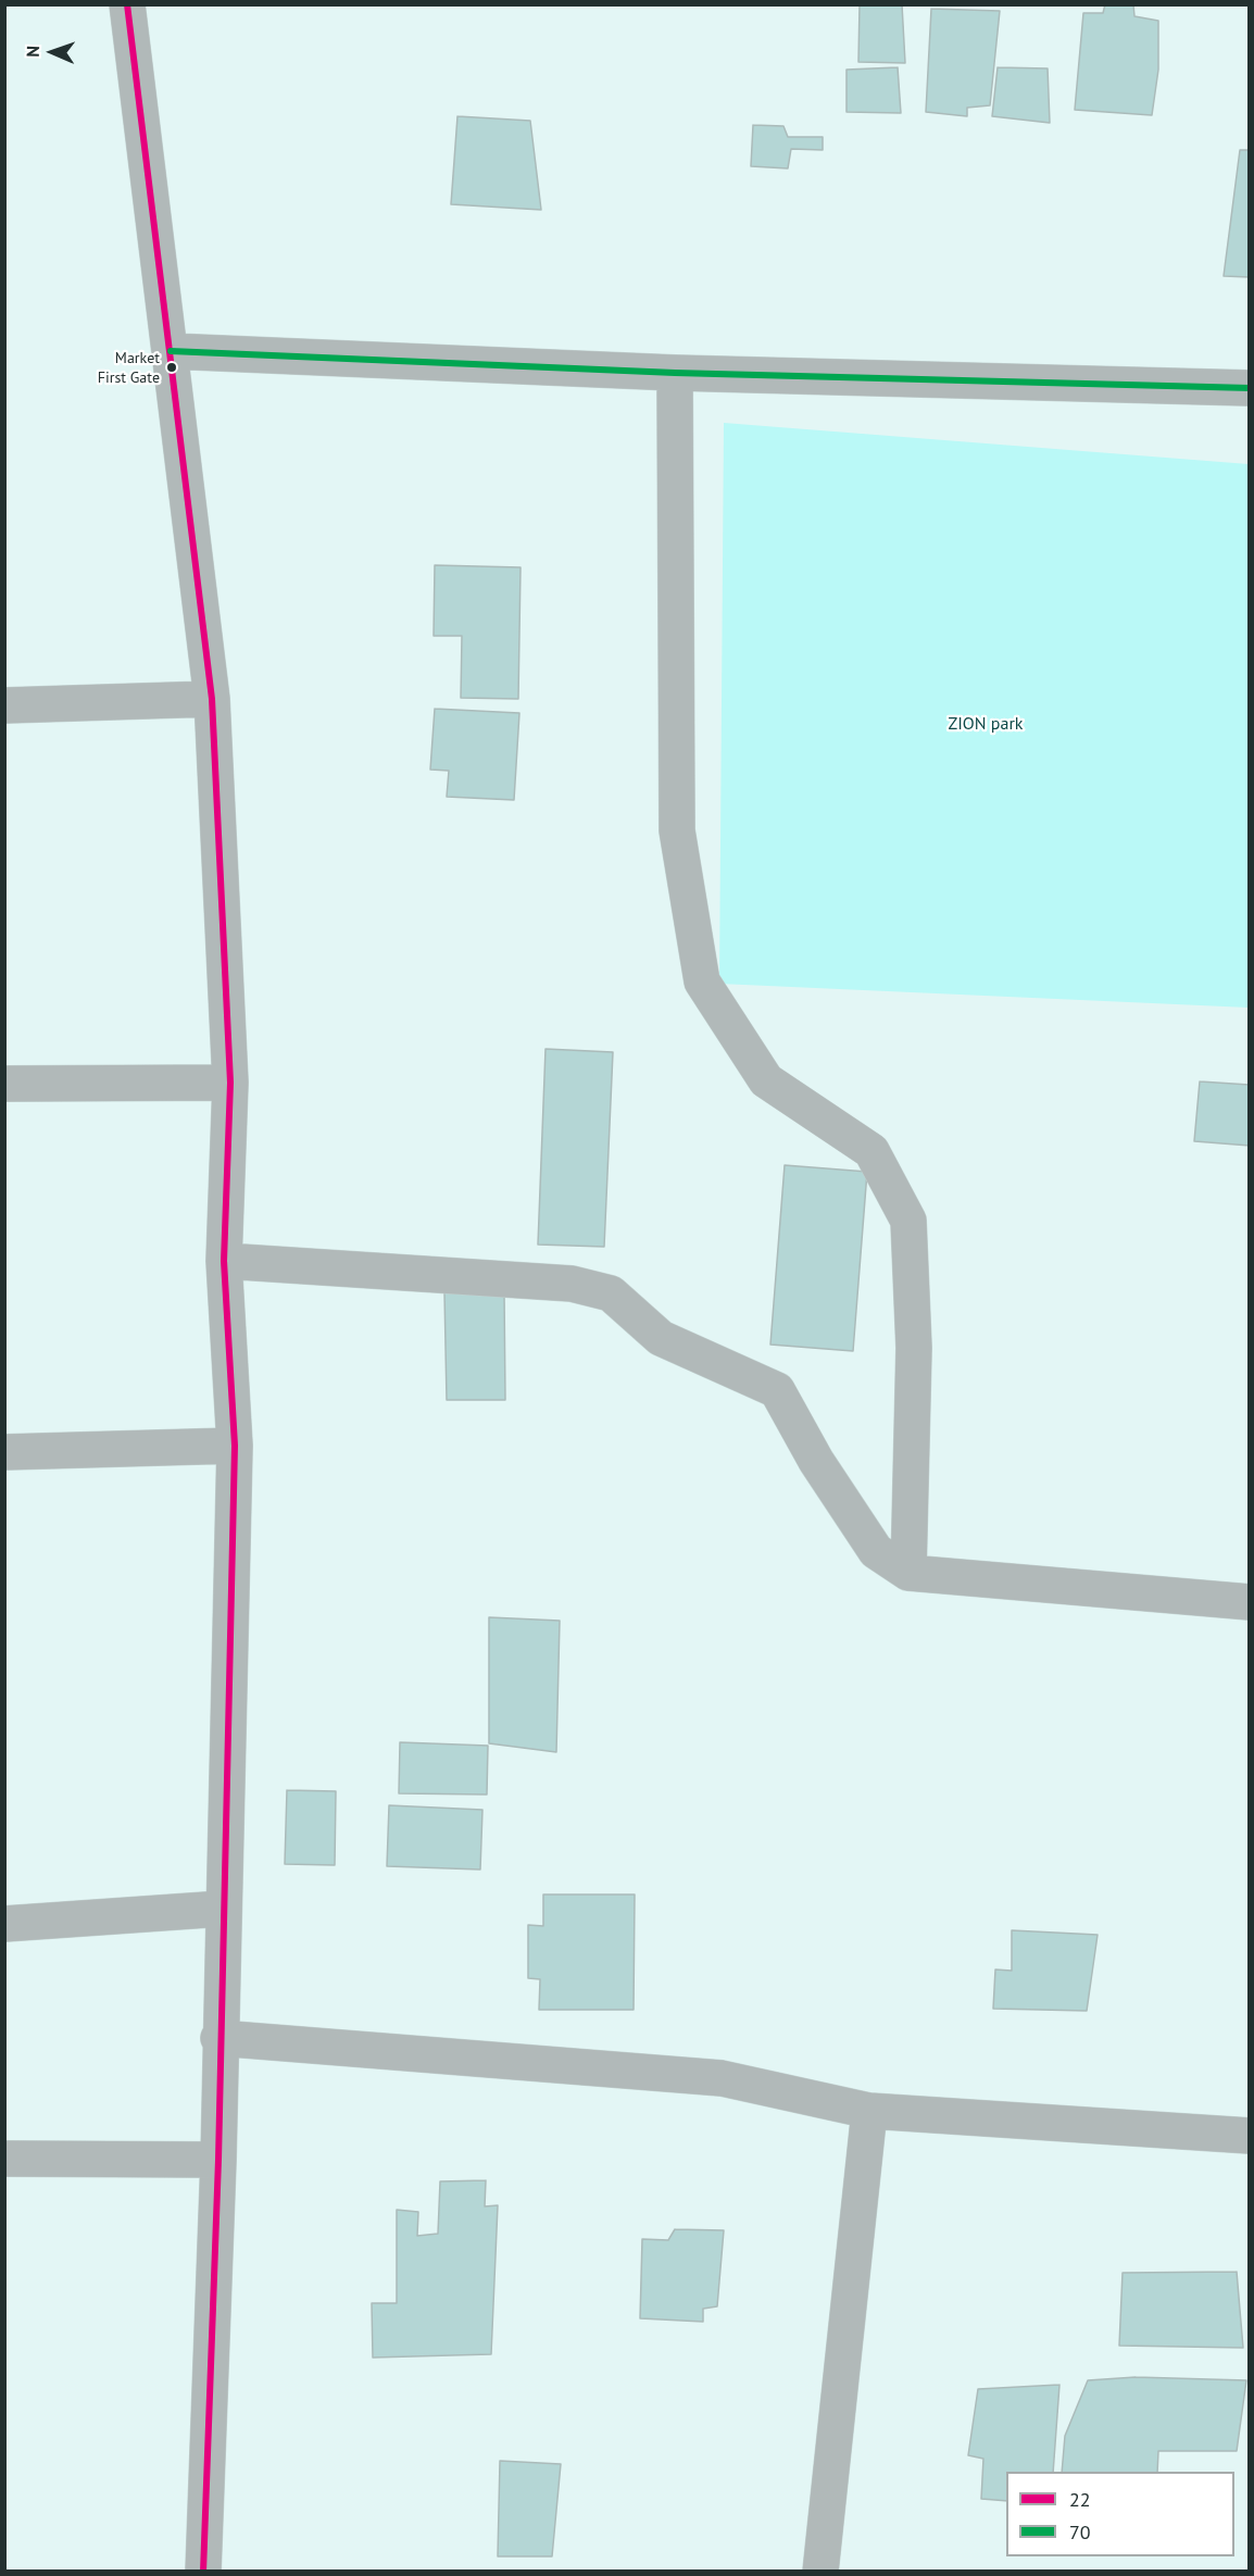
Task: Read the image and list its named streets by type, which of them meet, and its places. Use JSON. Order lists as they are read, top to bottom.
{
  "parks": ["ZION park"],
  "places": ["Market First Gate"],
  "lines": ["transit line 22", "transit line 70"],
  "legend": ["22", "70"],
  "north": "left"
}
